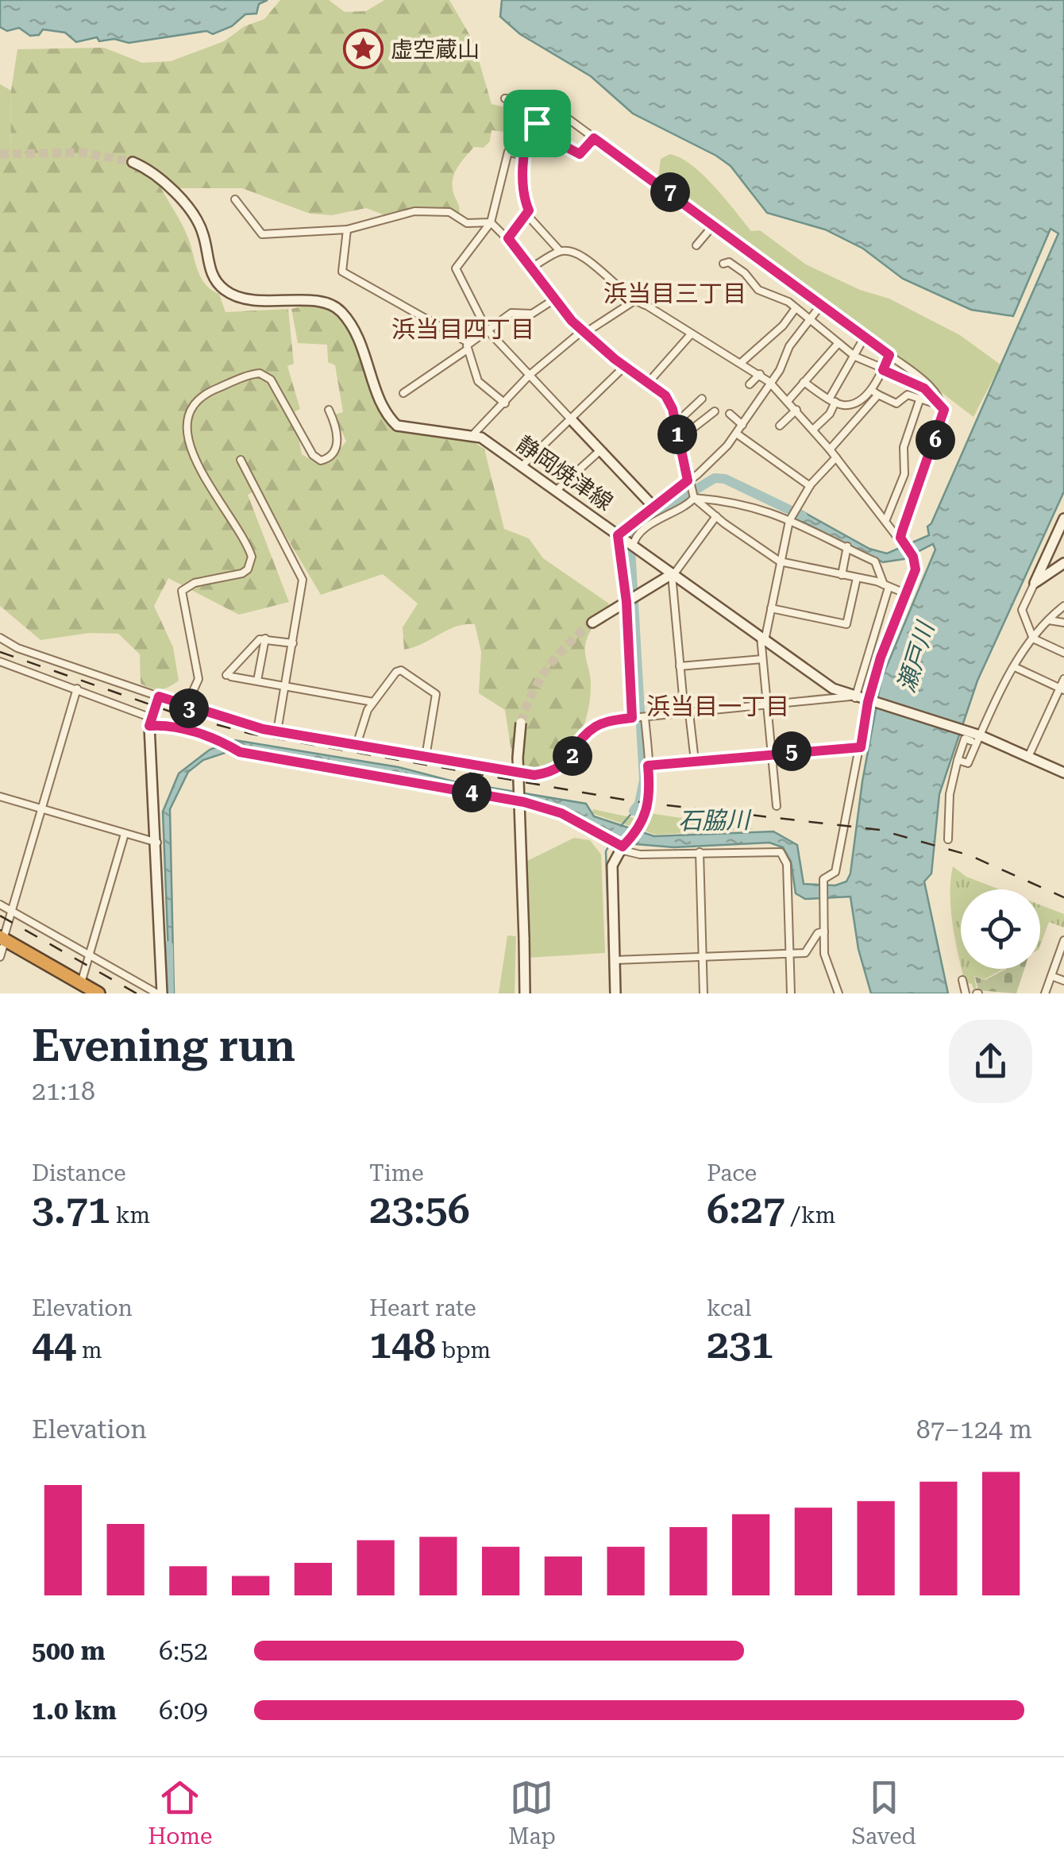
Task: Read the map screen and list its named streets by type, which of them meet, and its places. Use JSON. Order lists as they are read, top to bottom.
{
  "streets": {
    "street": ["静岡焼津線"]
  },
  "districts": ["浜当目三丁目", "浜当目四丁目", "浜当目一丁目"],
  "water": ["瀬戸川", "石脇川"],
  "places": {
    "place": ["虚空蔵山"]
  },
  "page": {
    "pins": [
      "7",
      "1",
      "6",
      "3",
      "5",
      "2",
      "4"
    ],
    "heading": ["Evening run", "21:18"],
    "stats": [
      ["Distance", "3.71 km"],
      ["Time", "23:56"],
      ["Pace", "6:27 /km"],
      ["Elevation", "44 m"],
      ["Heart rate", "148 bpm"],
      ["kcal", "231"]
    ],
    "chart": ["Elevation", "87–124 m"],
    "list": [
      {
        "name": "500 m",
        "note": "6:52"
      },
      {
        "name": "1.0 km",
        "note": "6:09"
      }
    ],
    "tabs": ["Home", "Map", "Saved"]
  }
}
